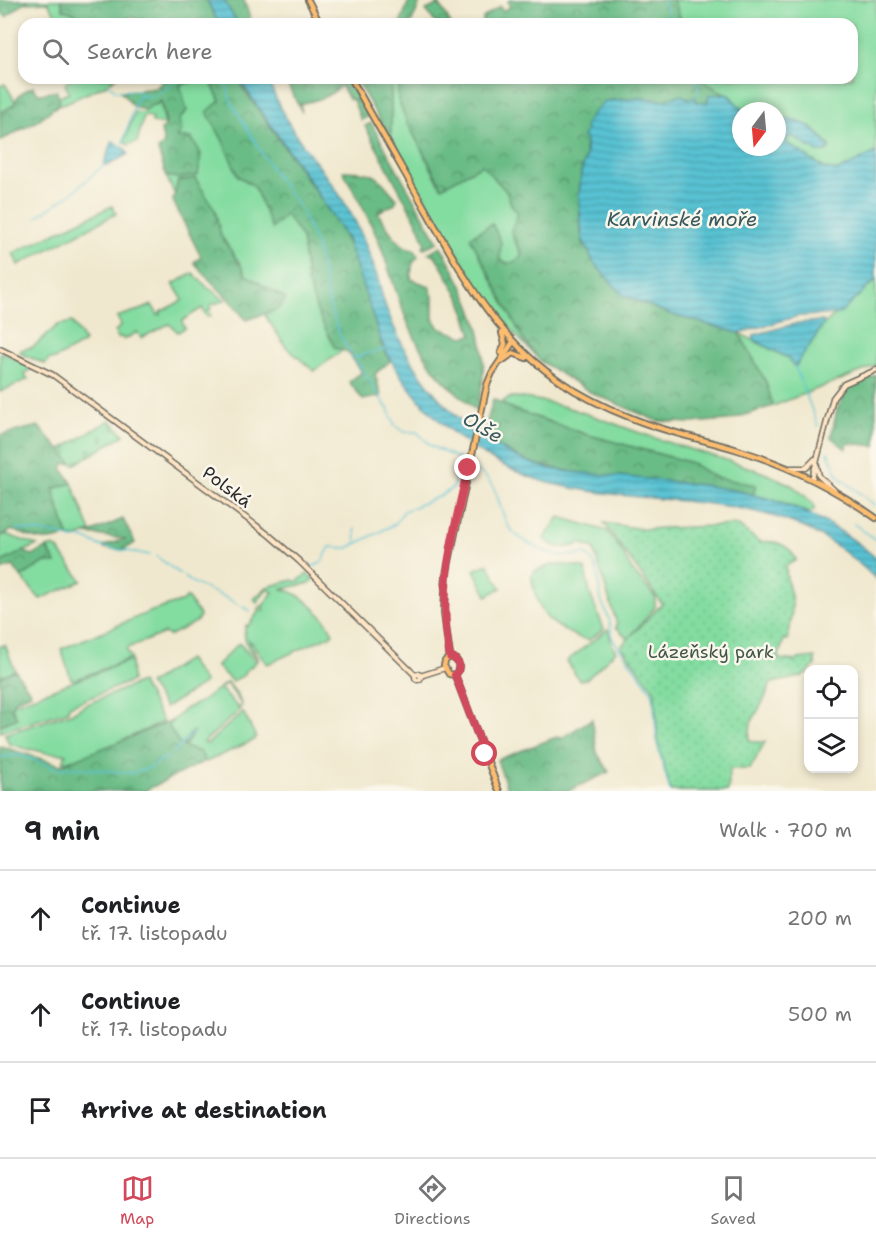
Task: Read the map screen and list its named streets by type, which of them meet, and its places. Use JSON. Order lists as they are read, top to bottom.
{
  "streets": {
    "street": ["Polská"]
  },
  "water": ["Karvinské moře", "Olše"],
  "parks": ["Lázeňský park"],
  "north": "bottom",
  "page": {
    "search": "Search here",
    "heading": ["9 min", "Walk · 700 m"],
    "list": [
      ["Continue", "tř. 17. listopadu", "200 m"],
      ["Continue", "tř. 17. listopadu", "500 m"],
      "Arrive at destination"
    ],
    "nav": ["Map", "Directions", "Saved"]
  }
}
